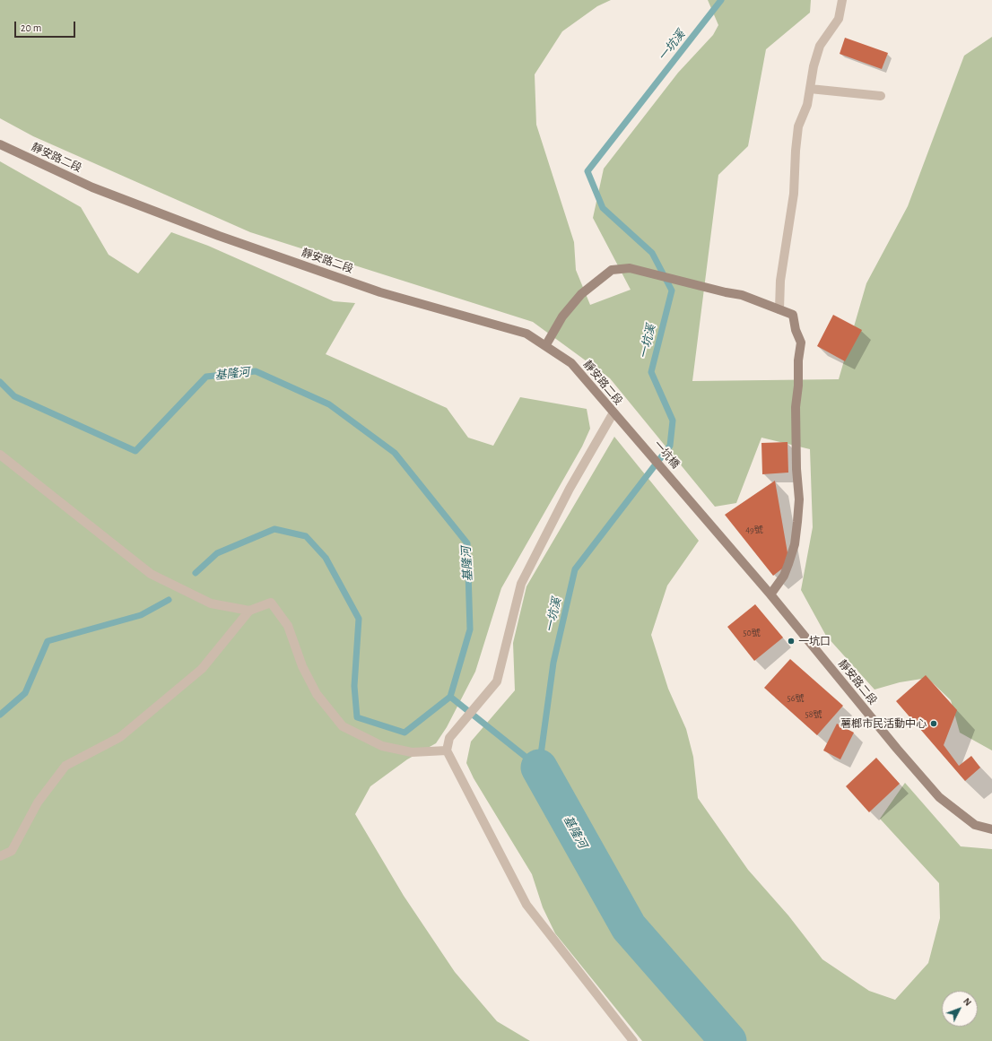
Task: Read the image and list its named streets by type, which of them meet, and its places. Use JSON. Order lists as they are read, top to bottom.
{
  "streets": {
    "main road": ["靜安路二段", "一坑橋"]
  },
  "crossings": [
    ["靜安路二段", "一坑橋"]
  ],
  "water": ["一坑溪", "基隆河"],
  "places": ["一坑口", "薯榔市民活動中心"],
  "house_numbers": [
    "49號",
    "50號",
    "56號",
    "58號"
  ],
  "scale_bar": "20 m",
  "north": "top right"
}
